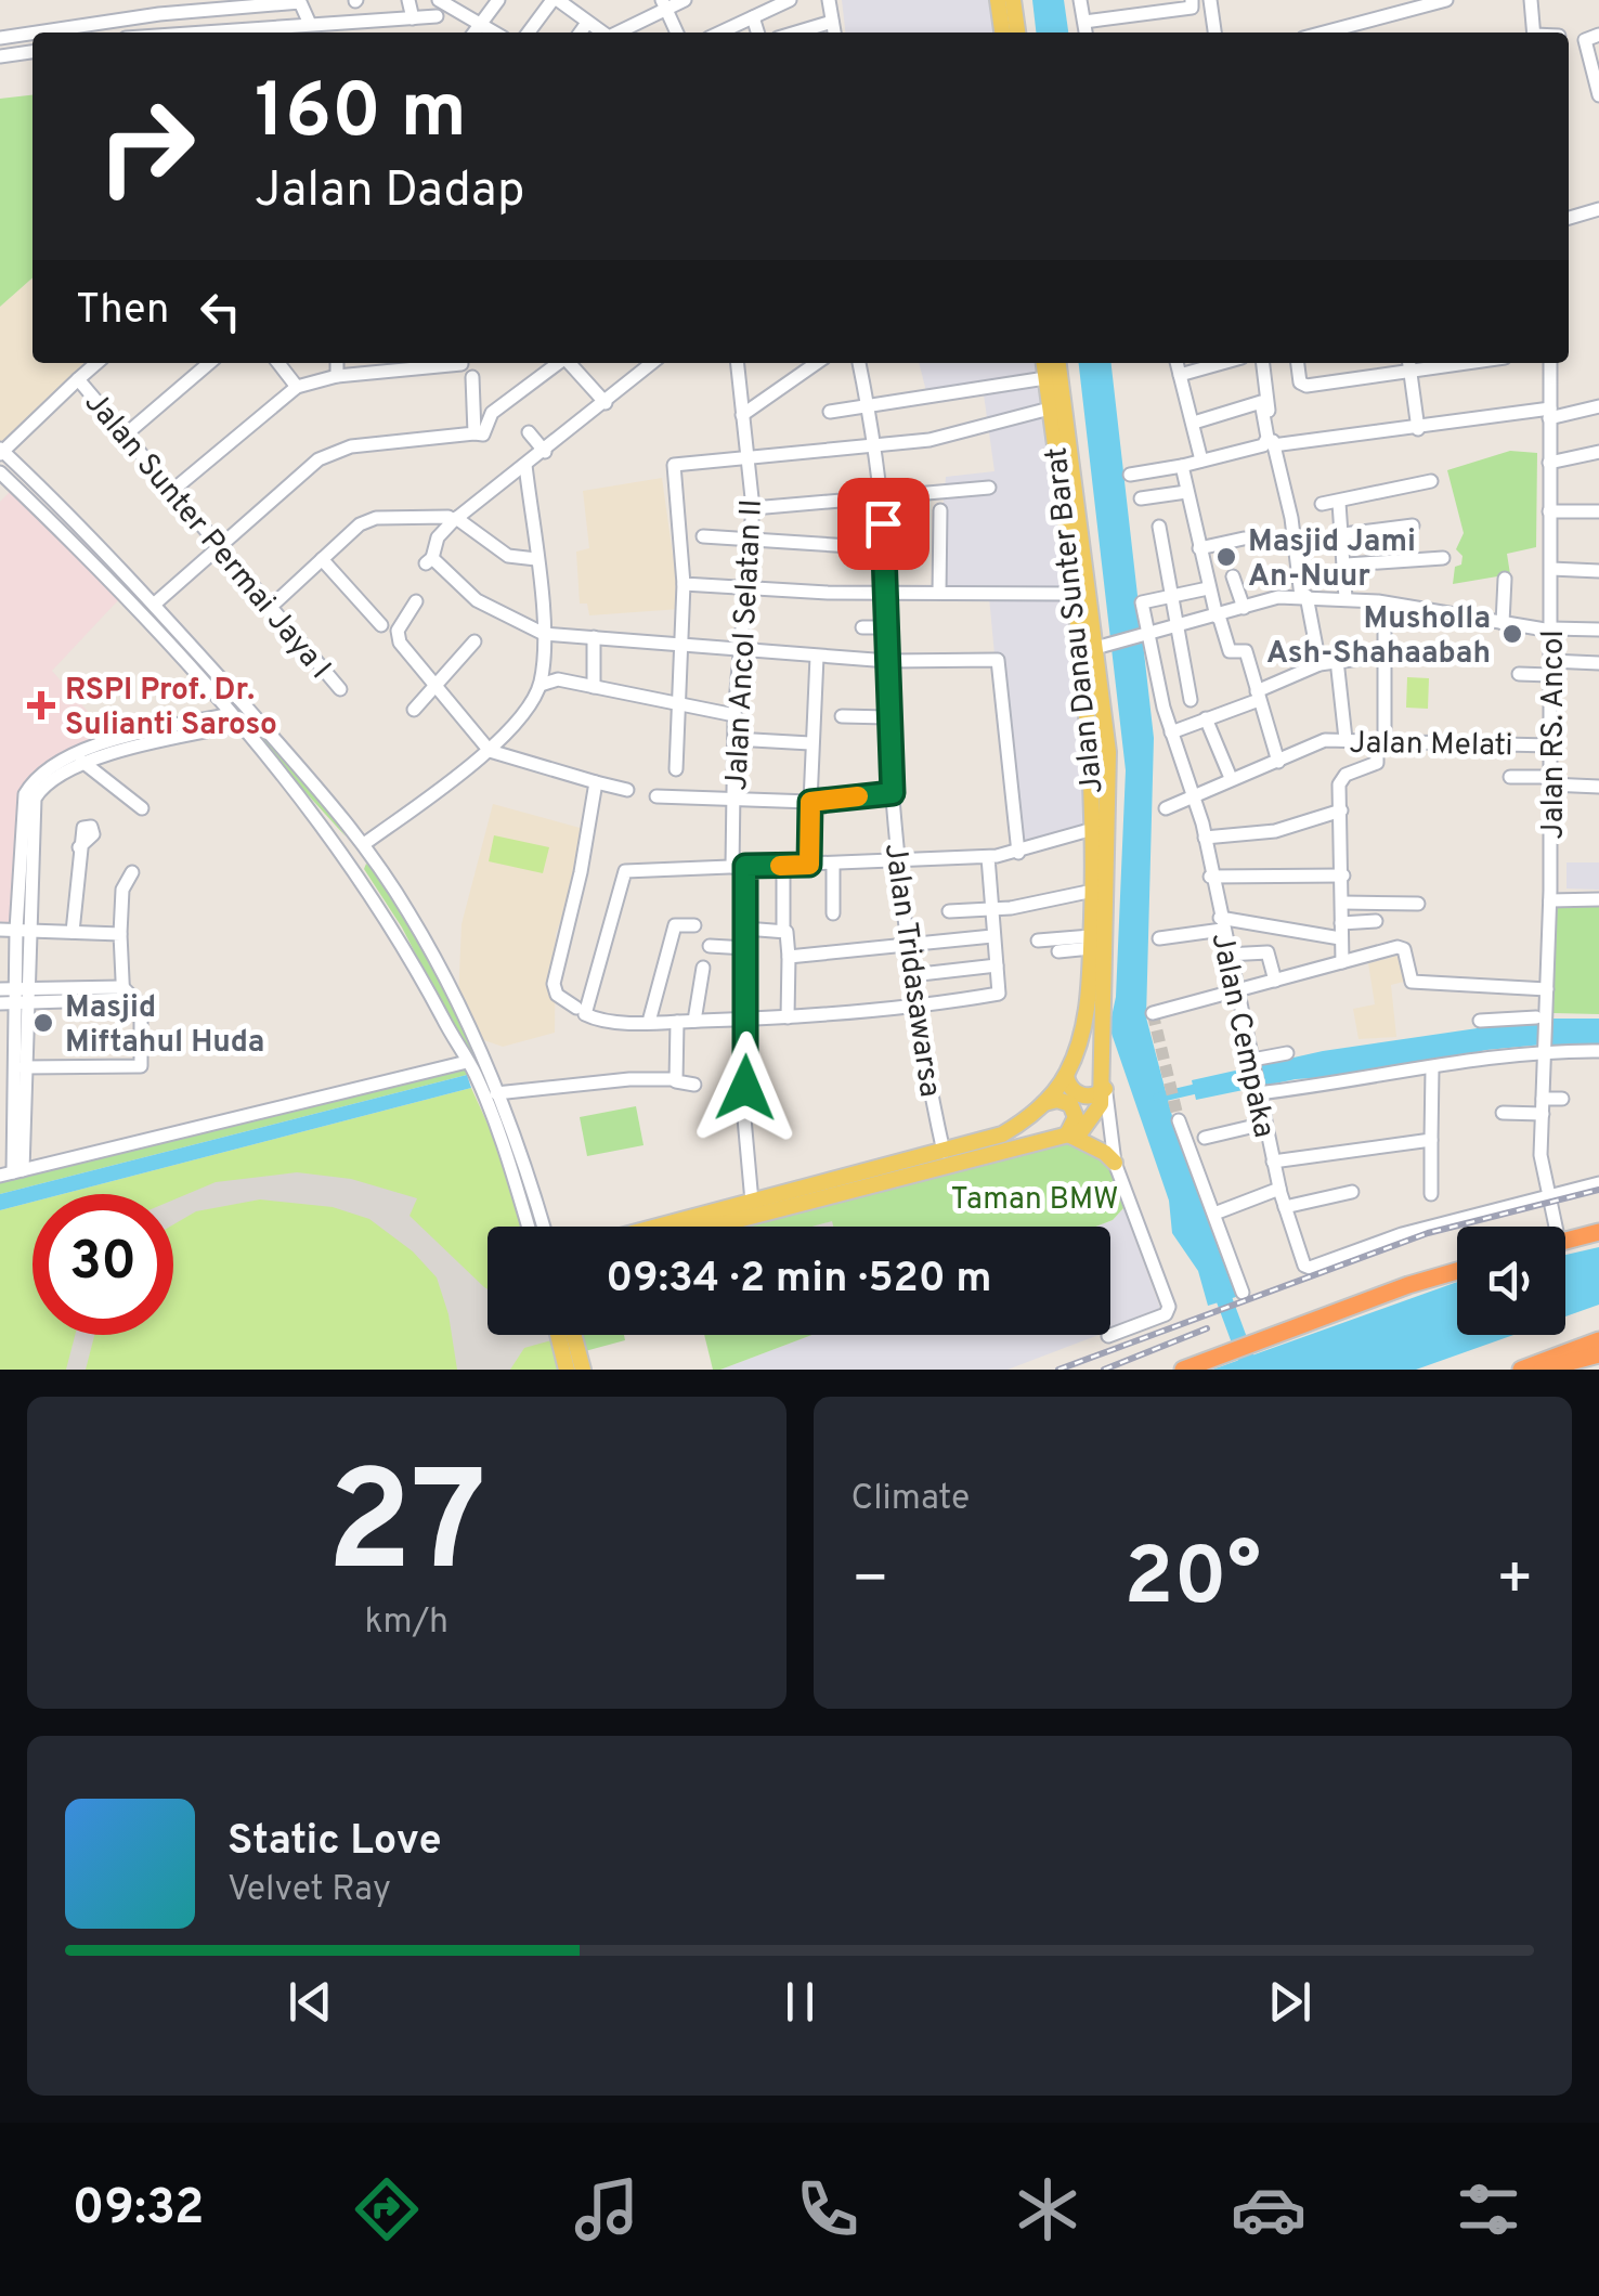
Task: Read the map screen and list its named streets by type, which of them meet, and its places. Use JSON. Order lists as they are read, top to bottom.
{
  "streets": {
    "main road": ["Jalan Danau Sunter Barat"],
    "street": [
      "Jalan Sunter Permai Jaya I",
      "Jalan Ancol Selatan II",
      "Jalan RS. Ancol",
      "Jalan Melati",
      "Jalan Tridasawarsa",
      "Jalan Cempaka"
    ]
  },
  "crossings": [
    ["Jalan Danau Sunter Barat", "Jalan Ancol Selatan II"],
    ["Jalan Danau Sunter Barat", "Jalan Tridasawarsa"],
    ["Jalan RS. Ancol", "Jalan Melati"],
    ["Jalan RS. Ancol", "Jalan Cempaka"],
    ["Jalan Melati", "Jalan Cempaka"]
  ],
  "parks": ["Taman BMW"],
  "places": {
    "other": ["Masjid Jami An-Nuur", "Musholla Ash-Shahaabah", "Masjid Miftahul Huda"],
    "health": ["RSPI Prof. Dr. Sulianti Saroso"]
  },
  "page": {
    "turn": ["160 m", "Jalan Dadap"],
    "then": "Then",
    "limit": "30",
    "trip": "09:34 · 2 min · 520 m",
    "tile": [
      ["27", "km/h"],
      "Climate"
    ],
    "heat": ["−", "20°", "+"],
    "song": ["Static Love", "Velvet Ray"],
    "tabs": "09:32"
  }
}
